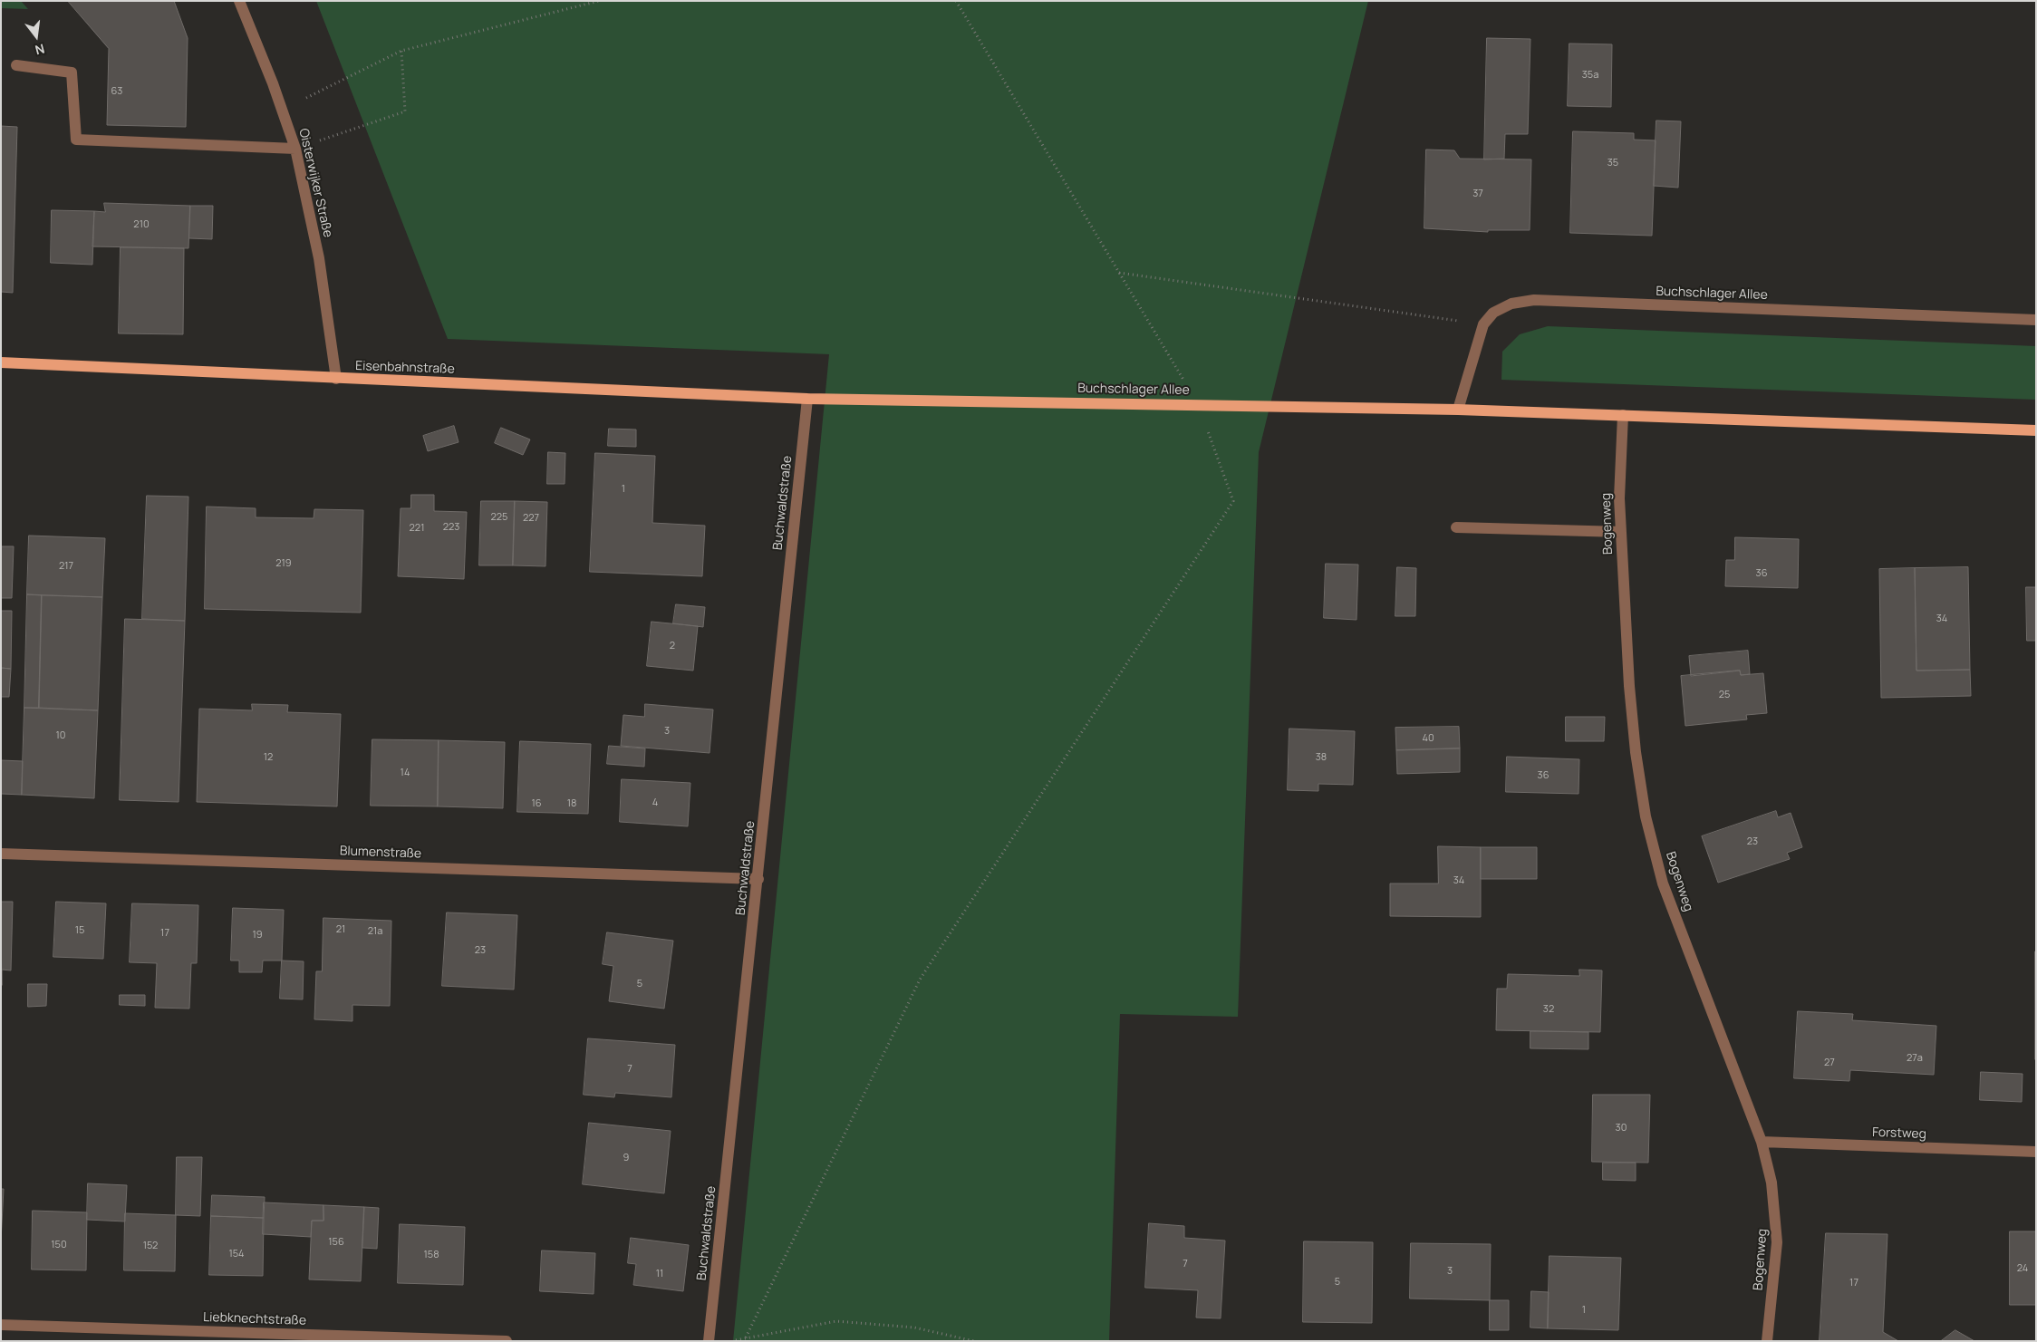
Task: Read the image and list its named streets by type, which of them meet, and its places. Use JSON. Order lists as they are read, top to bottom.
{
  "streets": {
    "main road": ["Buchschlager Allee", "Eisenbahnstraße"],
    "street": [
      "Oisterwijker Straße",
      "Buchwaldstraße",
      "Bogenweg",
      "Blumenstraße",
      "Forstweg",
      "Liebknechtstraße"
    ]
  },
  "crossings": [
    ["Oisterwijker Straße", "Eisenbahnstraße"],
    ["Buchschlager Allee", "Eisenbahnstraße"],
    ["Buchschlager Allee", "Buchwaldstraße"],
    ["Buchschlager Allee", "Bogenweg"],
    ["Eisenbahnstraße", "Buchwaldstraße"],
    ["Buchwaldstraße", "Blumenstraße"],
    ["Bogenweg", "Forstweg"]
  ],
  "house_numbers": [
    "35a",
    "63",
    "35",
    "37",
    "210",
    "1",
    "225",
    "227",
    "223",
    "221",
    "219",
    "217",
    "36",
    "34",
    "2",
    "25",
    "3",
    "10",
    "40",
    "12",
    "38",
    "14",
    "36",
    "4",
    "16",
    "18",
    "23",
    "34",
    "21",
    "15",
    "21a",
    "17",
    "19",
    "23",
    "5",
    "32",
    "27a",
    "27",
    "7",
    "30",
    "9",
    "156",
    "150",
    "152",
    "154",
    "158",
    "7",
    "24",
    "3",
    "11",
    "5",
    "17",
    "1"
  ],
  "north": "bottom"
}
